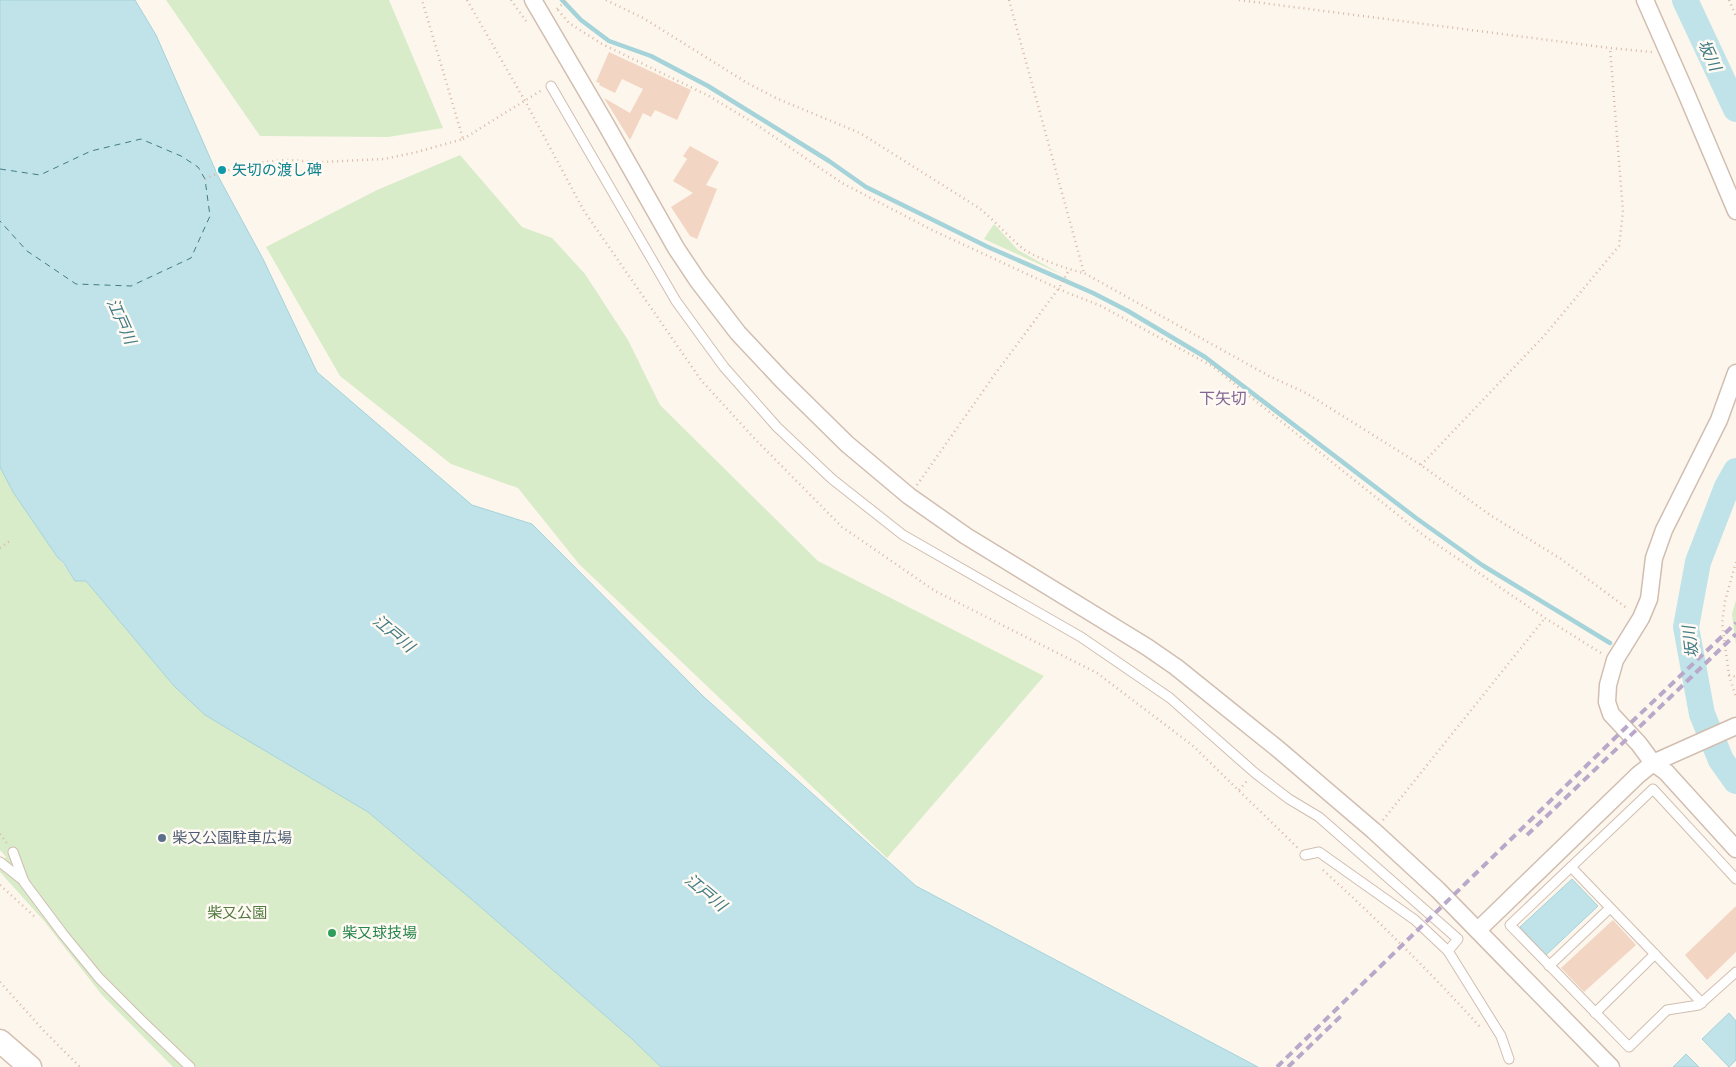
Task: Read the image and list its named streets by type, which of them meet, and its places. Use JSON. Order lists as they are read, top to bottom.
{
  "districts": ["下矢切"],
  "water": ["坂川", "江戸川"],
  "parks": ["柴又公園"],
  "places": ["矢切の渡し碑", "柴又公園駐車広場", "柴又球技場"]
}
